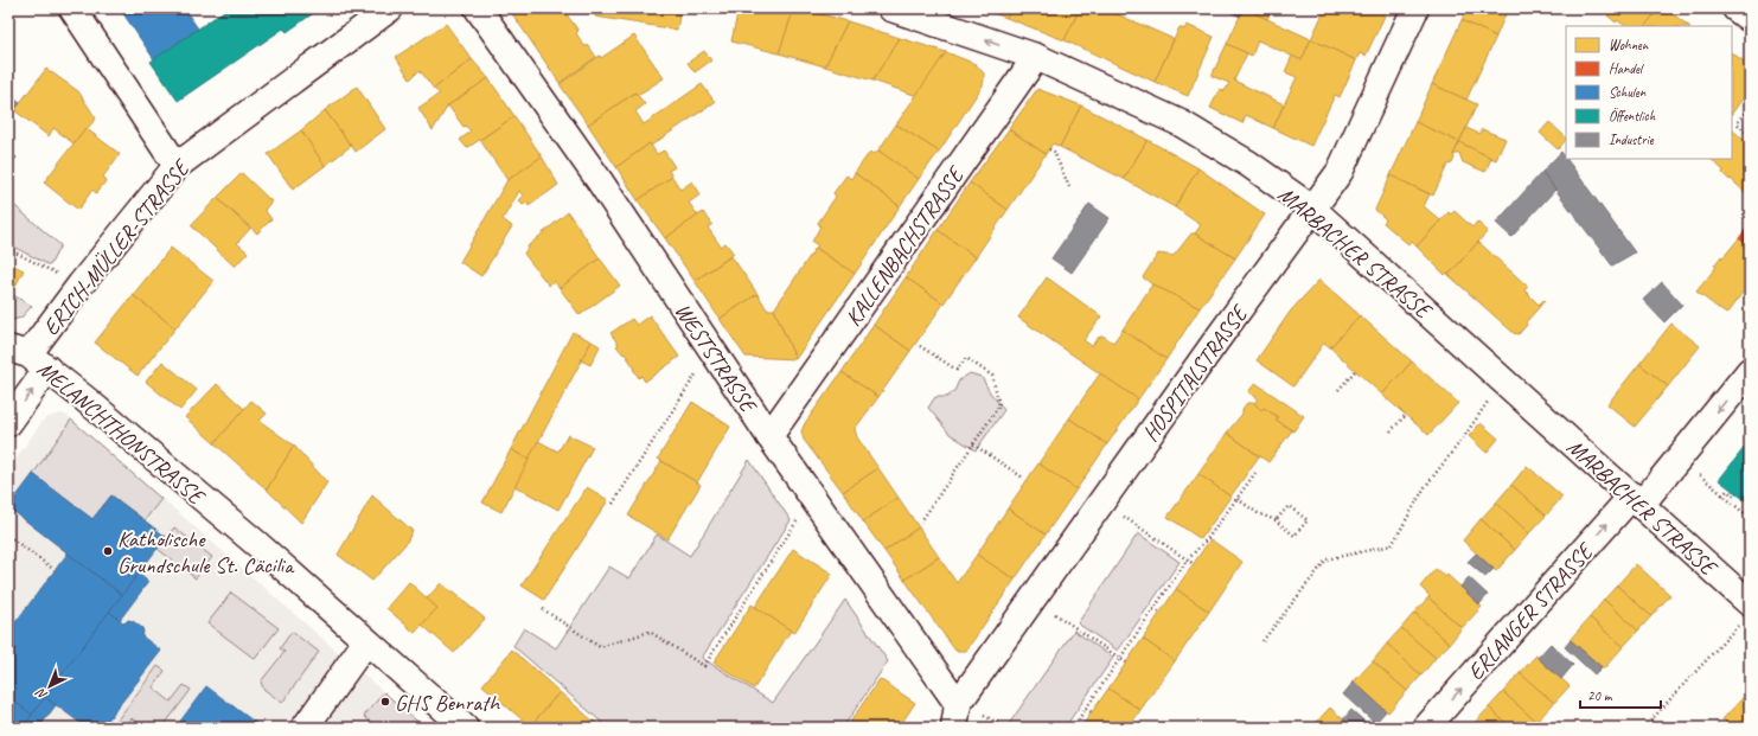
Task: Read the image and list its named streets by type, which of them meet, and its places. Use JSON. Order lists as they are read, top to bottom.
{
  "streets": {
    "street": [
      "KALLENBACHSTRASSE",
      "ERICH-MÜLLER-STRASSE",
      "MARBACHER STRASSE",
      "WESTSTRASSE",
      "HOSPITALSTRASSE",
      "MELANCHTHONSTRASSE",
      "ERLANGER STRASSE"
    ]
  },
  "crossings": [
    ["KALLENBACHSTRASSE", "MARBACHER STRASSE"],
    ["KALLENBACHSTRASSE", "WESTSTRASSE"],
    ["ERICH-MÜLLER-STRASSE", "MELANCHTHONSTRASSE"],
    ["MARBACHER STRASSE", "HOSPITALSTRASSE"],
    ["MARBACHER STRASSE", "ERLANGER STRASSE"],
    ["WESTSTRASSE", "HOSPITALSTRASSE"]
  ],
  "places": ["Katholische Grundschule St. Cäcilia", "GHS Benrath"],
  "legend": [
    "Wohnen",
    "Handel",
    "Schulen",
    "Öffentlich",
    "Industrie"
  ],
  "scale_bar": "20 m",
  "north": "bottom left"
}
